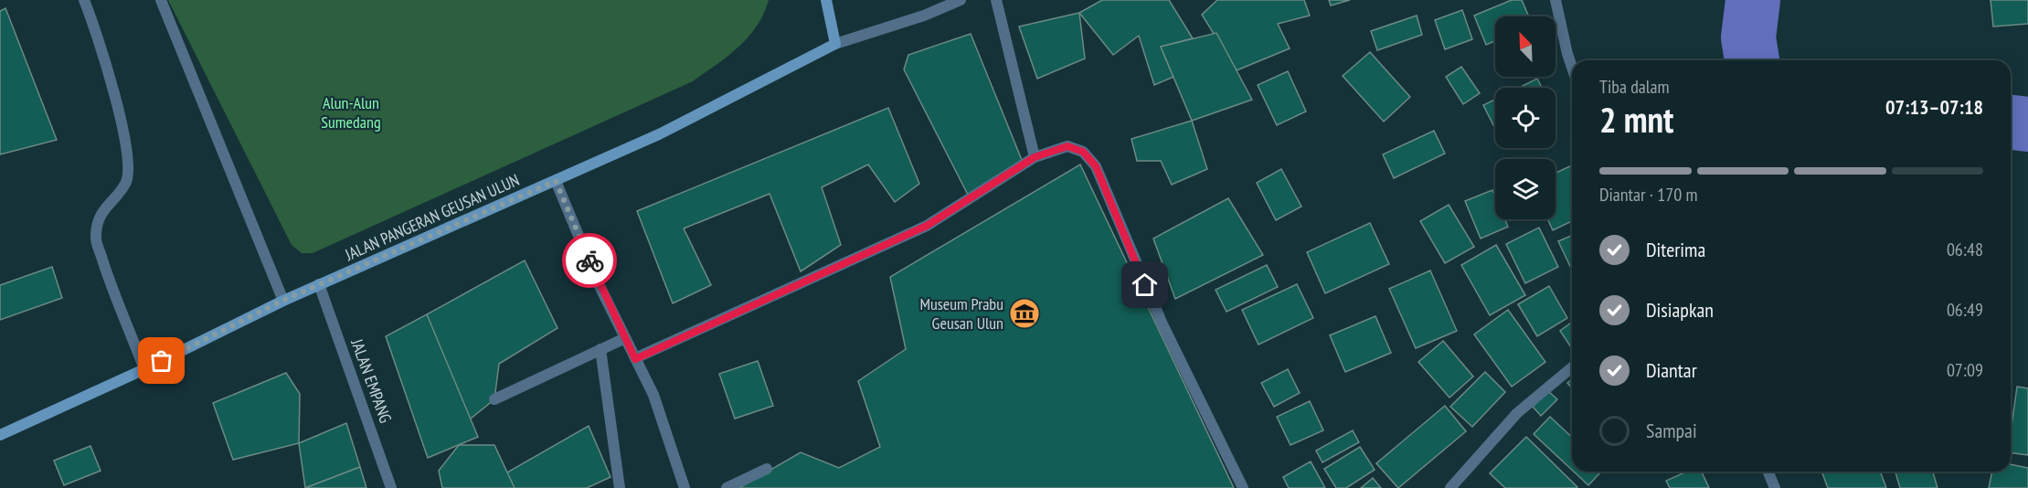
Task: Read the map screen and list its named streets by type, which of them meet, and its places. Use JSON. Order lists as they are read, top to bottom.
{
  "streets": {
    "main road": ["JALAN PANGERAN GEUSAN ULUN"],
    "street": ["JALAN EMPANG"]
  },
  "crossings": [
    ["JALAN PANGERAN GEUSAN ULUN", "JALAN EMPANG"]
  ],
  "parks": ["Alun-Alun Sumedang"],
  "places": {
    "museum": ["Museum Prabu Geusan Ulun"]
  },
  "north": "top left",
  "page": {
    "heading": ["2 mnt", "Tiba dalam", "07:13–07:18"],
    "bar": "Diantar · 170 m",
    "list": [
      ["Diterima", "06:48"],
      ["Disiapkan", "06:49"],
      ["Diantar", "07:09"],
      "Sampai"
    ]
  }
}
